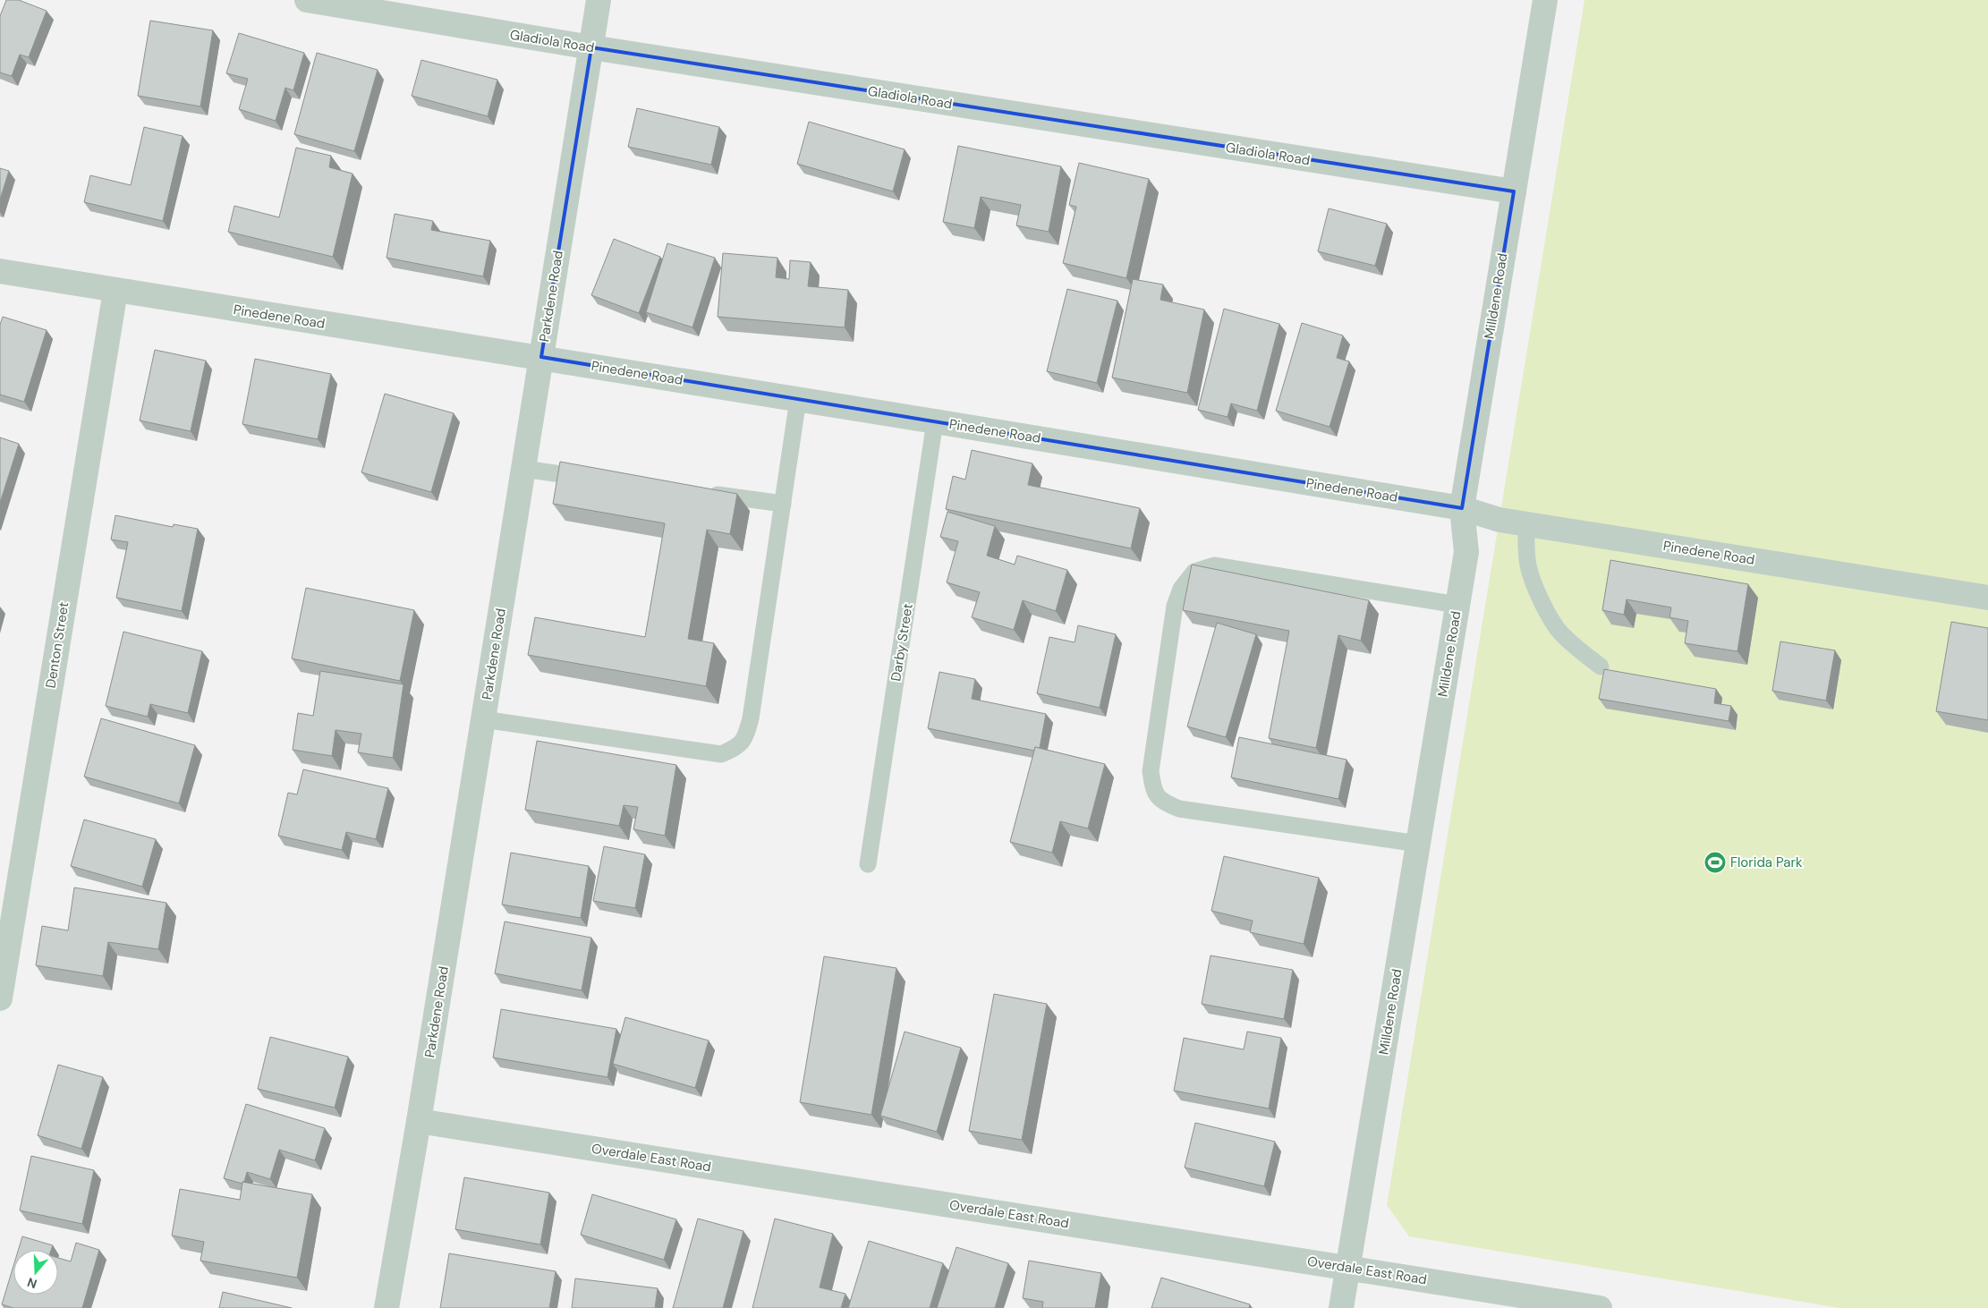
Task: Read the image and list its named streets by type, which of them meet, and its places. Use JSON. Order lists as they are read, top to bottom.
{
  "streets": {
    "street": [
      "Gladiola Road",
      "Parkdene Road",
      "Milldene Road",
      "Pinedene Road",
      "Denton Street",
      "Overdale East Road"
    ],
    "lane": ["Darby Street"]
  },
  "crossings": [
    ["Gladiola Road", "Parkdene Road"],
    ["Gladiola Road", "Milldene Road"],
    ["Parkdene Road", "Pinedene Road"],
    ["Parkdene Road", "Overdale East Road"],
    ["Milldene Road", "Pinedene Road"],
    ["Milldene Road", "Overdale East Road"],
    ["Pinedene Road", "Darby Street"],
    ["Pinedene Road", "Denton Street"]
  ],
  "places": {
    "sports": ["Florida Park"]
  },
  "north": "bottom"
}
